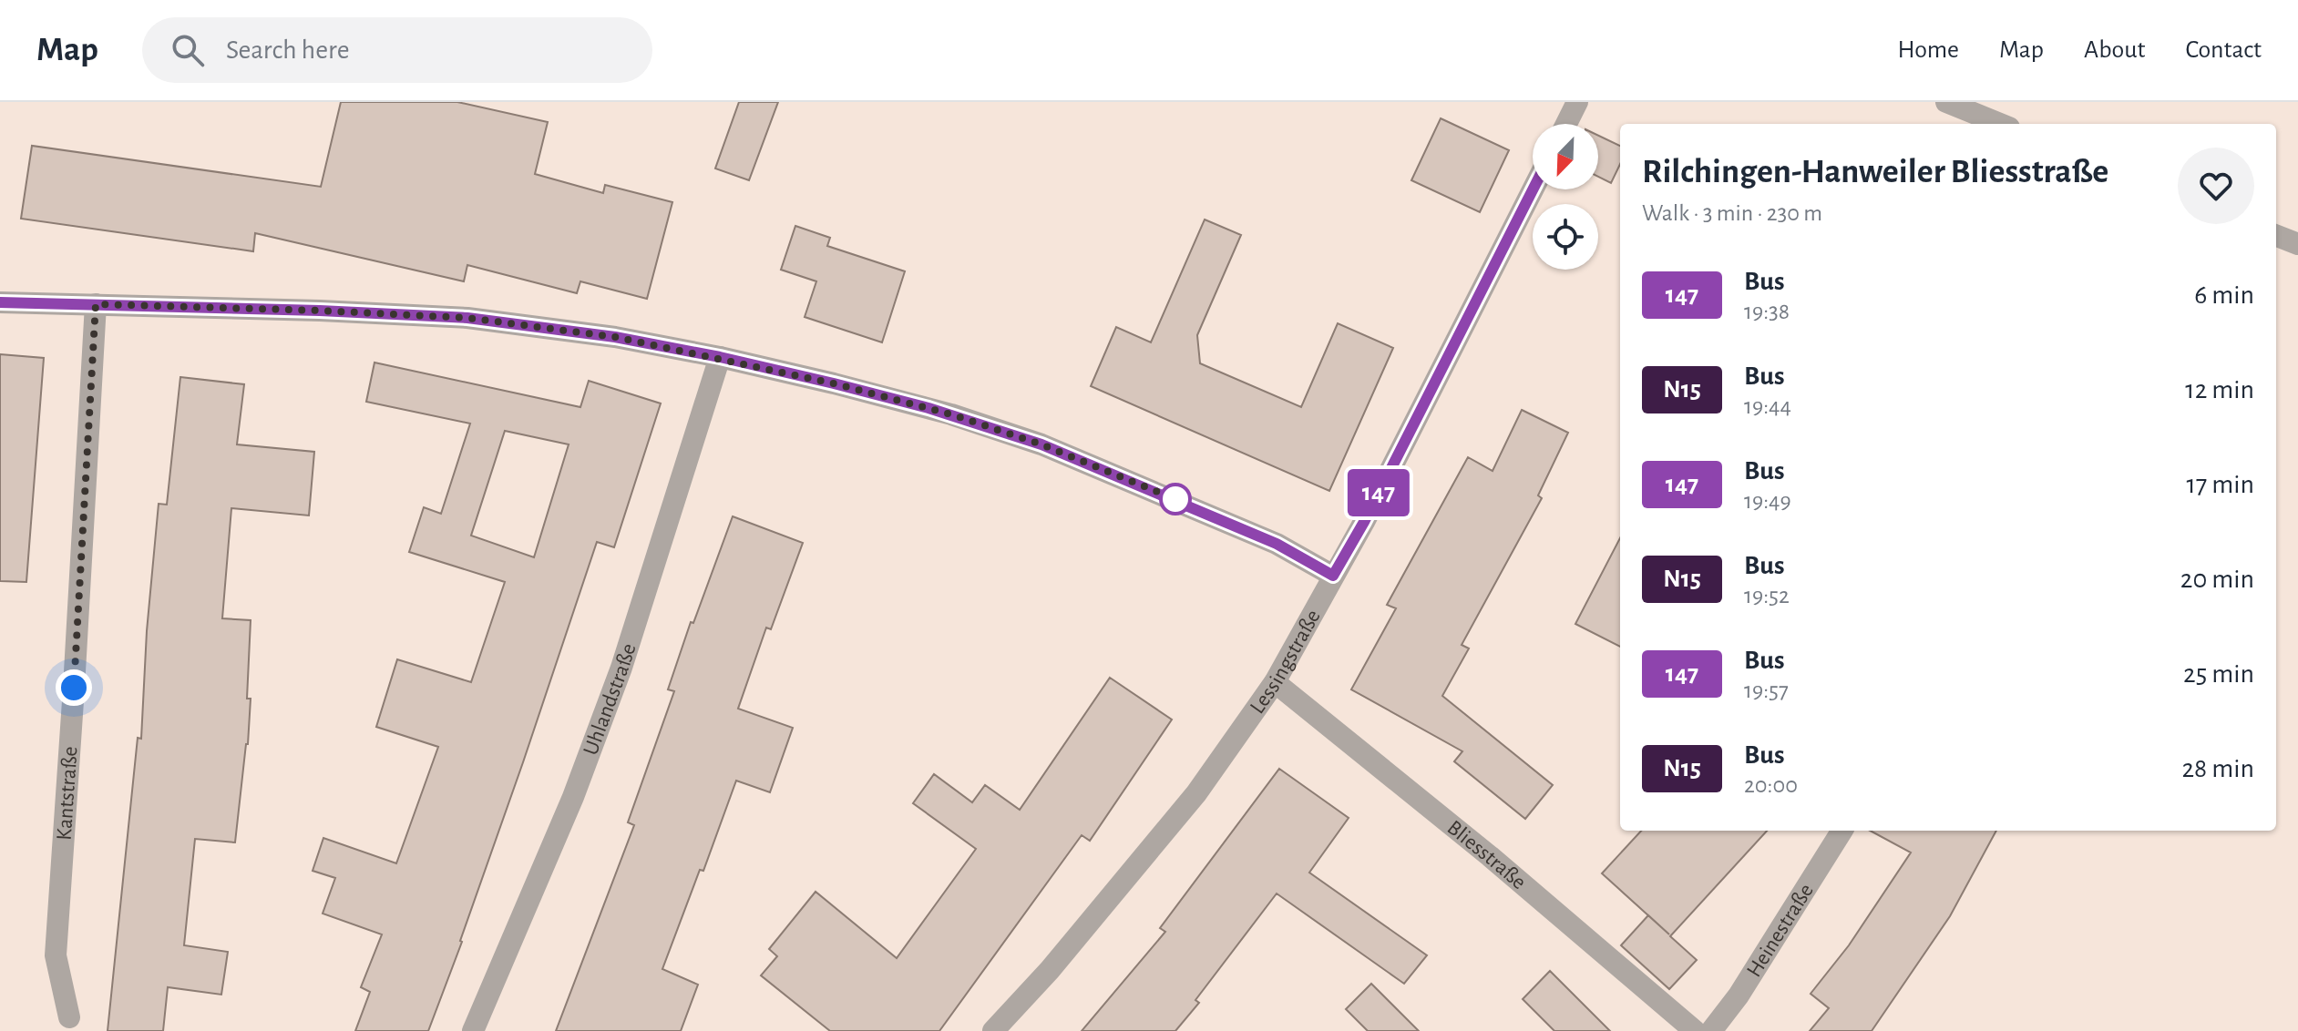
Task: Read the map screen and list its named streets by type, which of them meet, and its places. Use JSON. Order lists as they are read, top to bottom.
{
  "streets": {
    "street": [
      "Lessingstraße",
      "Uhlandstraße",
      "Kantstraße",
      "Bliesstraße",
      "Heinestraße"
    ]
  },
  "crossings": [
    ["Lessingstraße", "Bliesstraße"]
  ],
  "lines": ["bus line 147"],
  "north": "bottom left",
  "page": {
    "header": "Map",
    "search": "Search here",
    "nav": [
      "Home",
      "Map",
      "About",
      "Contact"
    ],
    "on_map": "147",
    "heading": ["Rilchingen-Hanweiler Bliesstraße", "Walk · 3 min · 230 m"],
    "list": [
      {
        "mark": "147",
        "name": "Bus",
        "note": "19:38",
        "value": "6 min"
      },
      {
        "mark": "N15",
        "name": "Bus",
        "note": "19:44",
        "value": "12 min"
      },
      {
        "mark": "147",
        "name": "Bus",
        "note": "19:49",
        "value": "17 min"
      },
      {
        "mark": "N15",
        "name": "Bus",
        "note": "19:52",
        "value": "20 min"
      },
      {
        "mark": "147",
        "name": "Bus",
        "note": "19:57",
        "value": "25 min"
      },
      {
        "mark": "N15",
        "name": "Bus",
        "note": "20:00",
        "value": "28 min"
      }
    ]
  }
}
